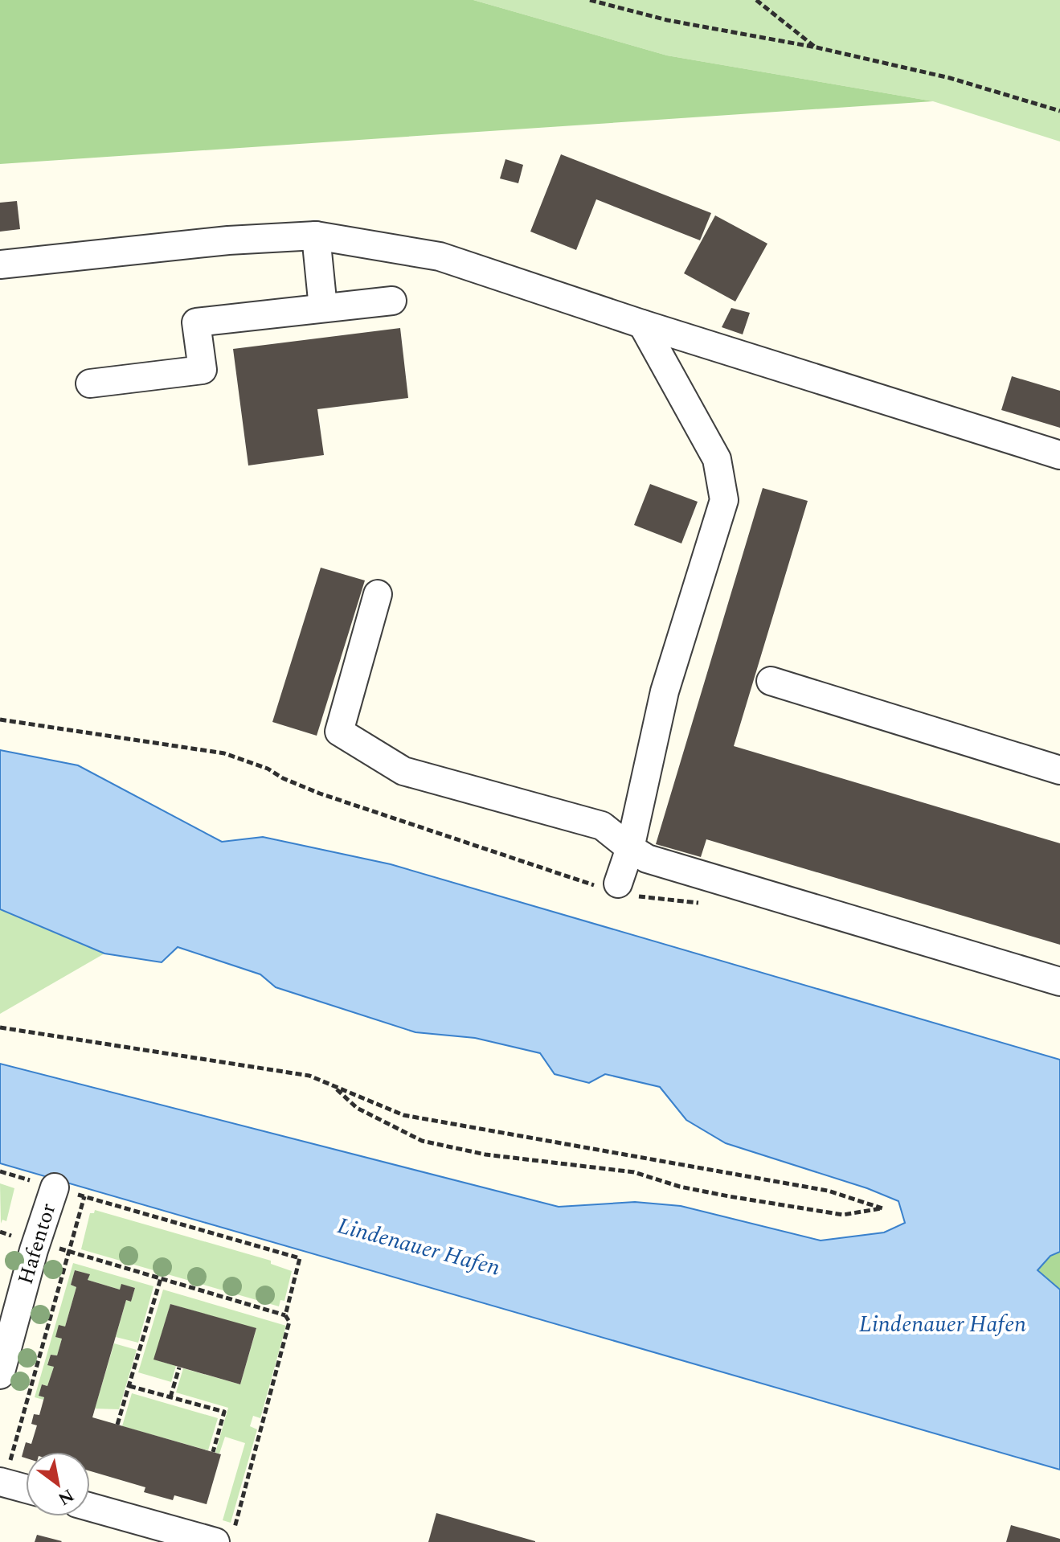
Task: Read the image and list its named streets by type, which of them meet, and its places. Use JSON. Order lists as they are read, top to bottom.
{
  "streets": {
    "street": ["Hafentor"]
  },
  "water": ["Lindenauer Hafen"],
  "north": "bottom right"
}
